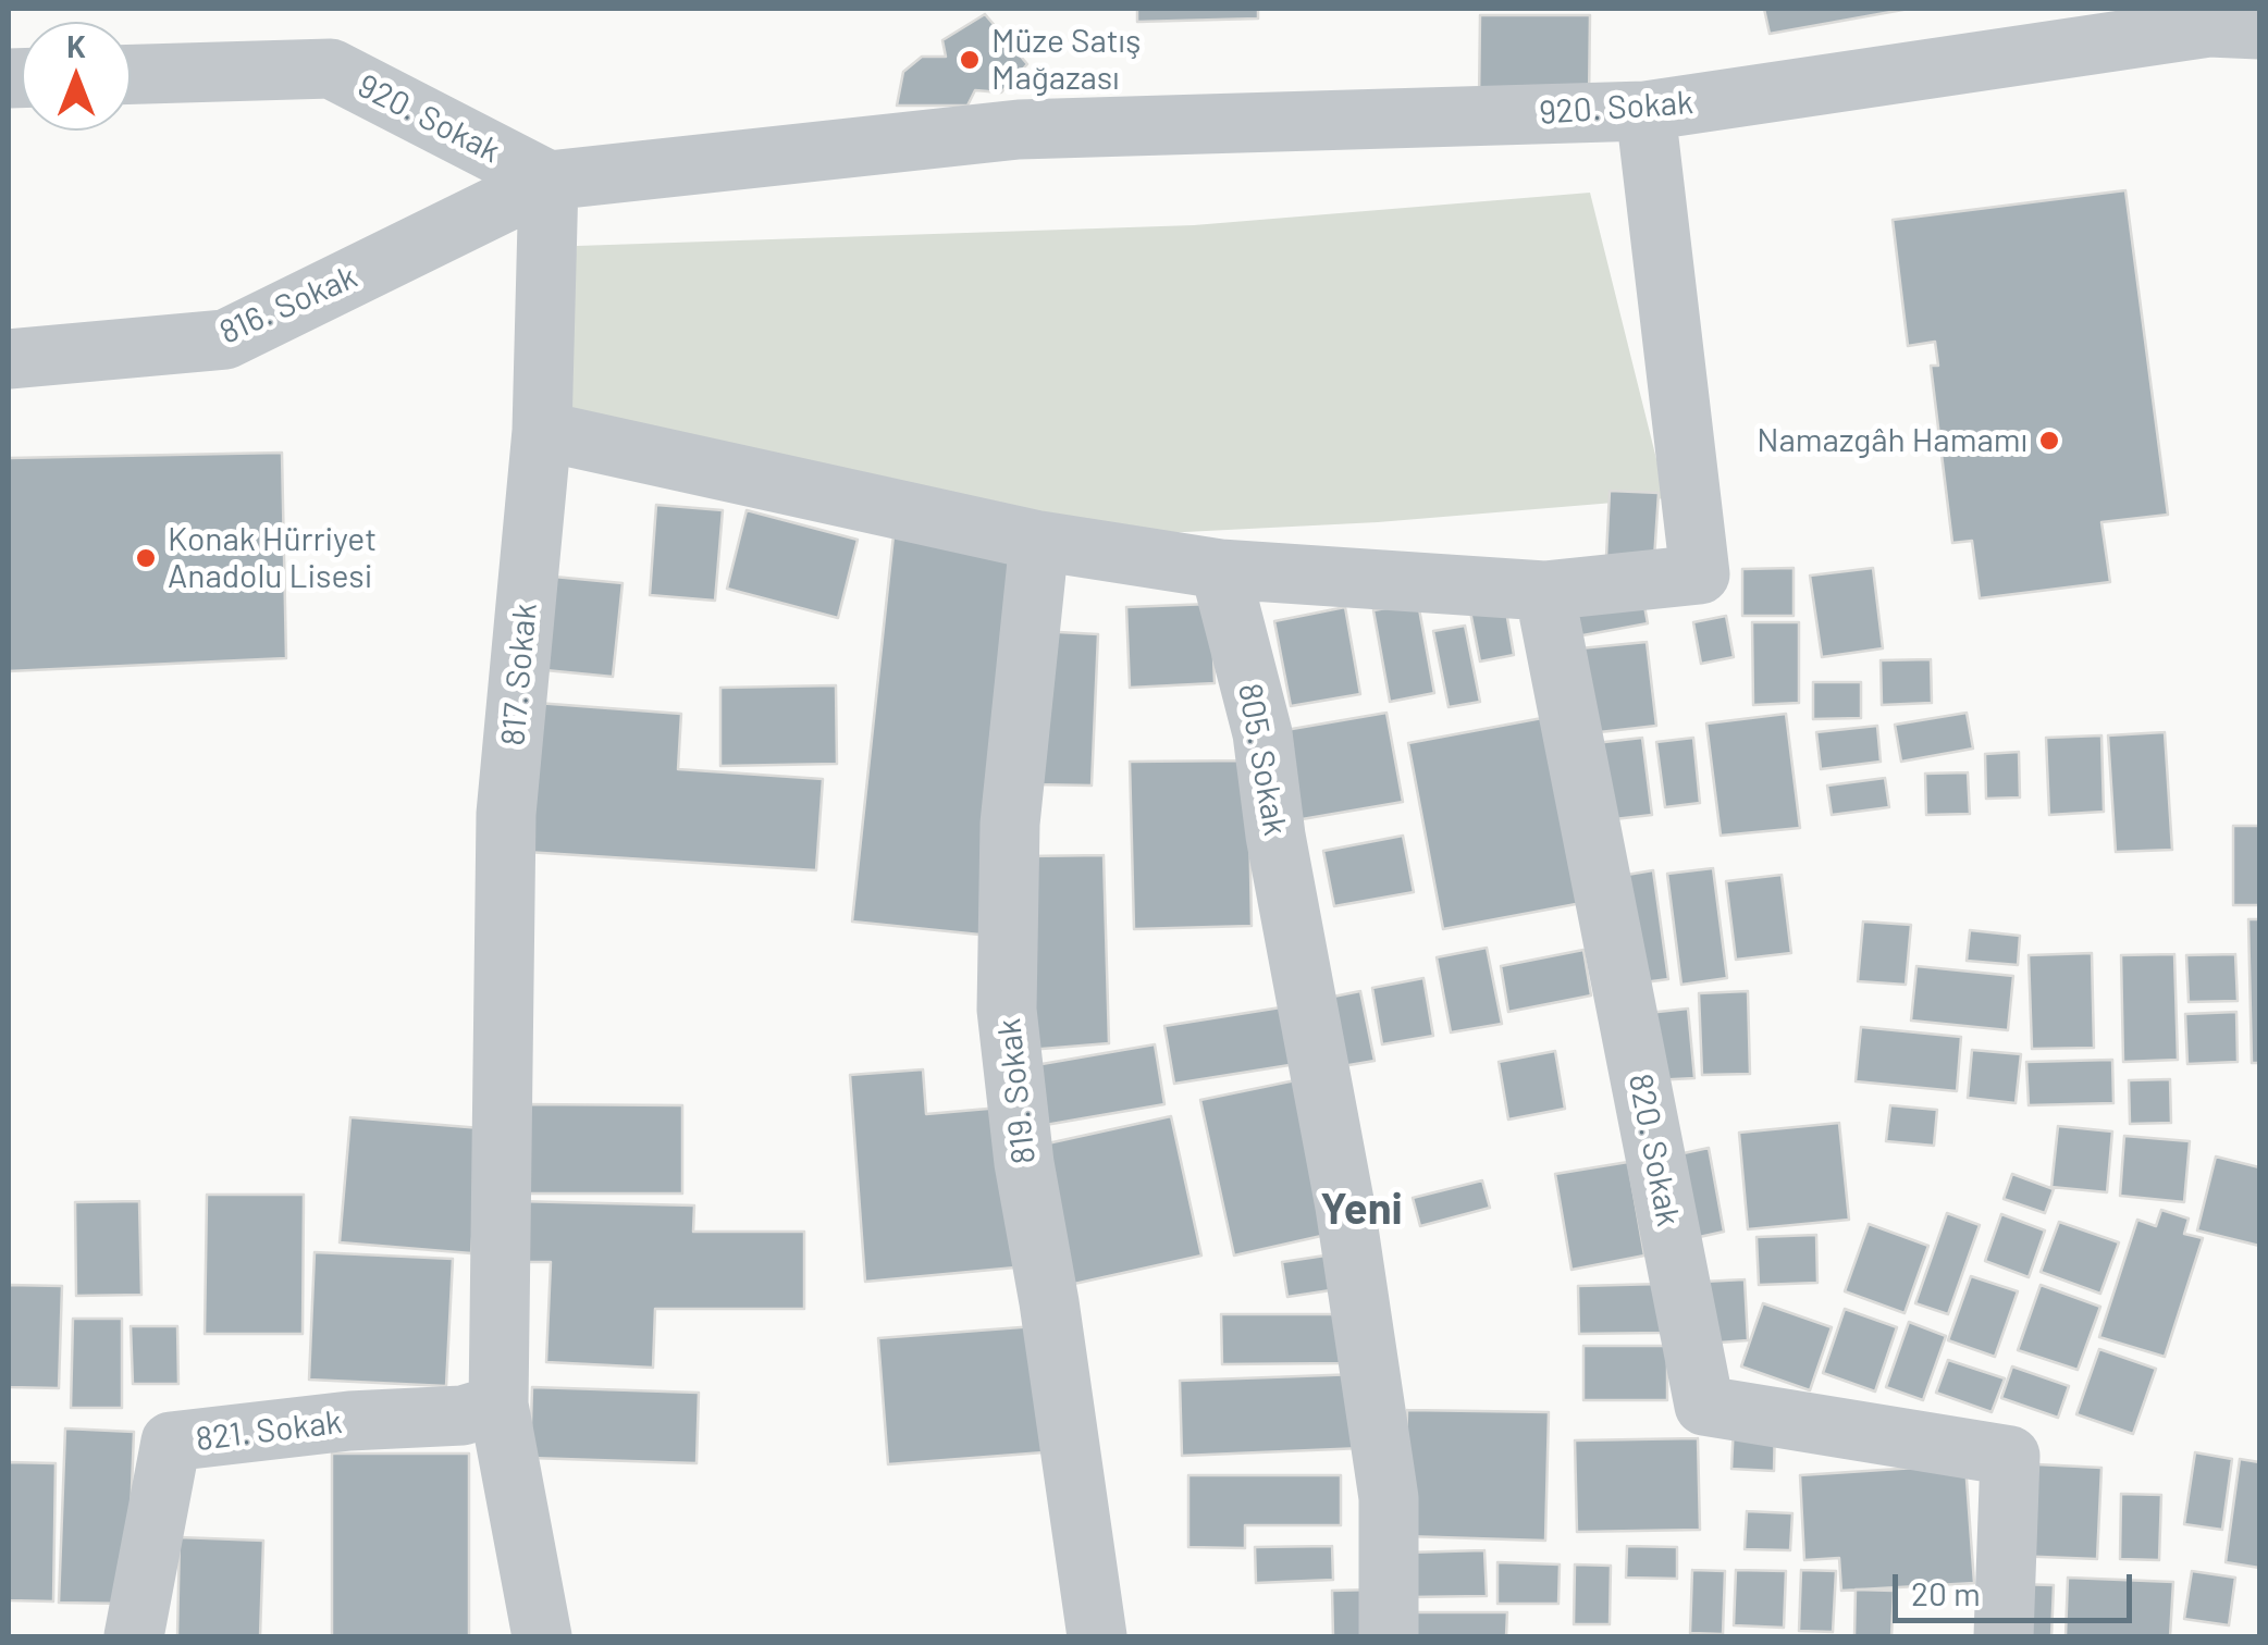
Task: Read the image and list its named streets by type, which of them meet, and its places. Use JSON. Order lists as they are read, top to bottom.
{
  "streets": {
    "street": [
      "920. Sokak",
      "816. Sokak",
      "817. Sokak",
      "805. Sokak",
      "819. Sokak",
      "820. Sokak",
      "821. Sokak"
    ]
  },
  "crossings": [
    ["920. Sokak", "816. Sokak"],
    ["920. Sokak", "817. Sokak"],
    ["816. Sokak", "817. Sokak"],
    ["817. Sokak", "821. Sokak"]
  ],
  "districts": ["Yeni"],
  "places": ["Müze Satış Mağazası", "Namazgâh Hamamı", "Konak Hürriyet Anadolu Lisesi"],
  "scale_bar": "20 m",
  "north": "top"
}
